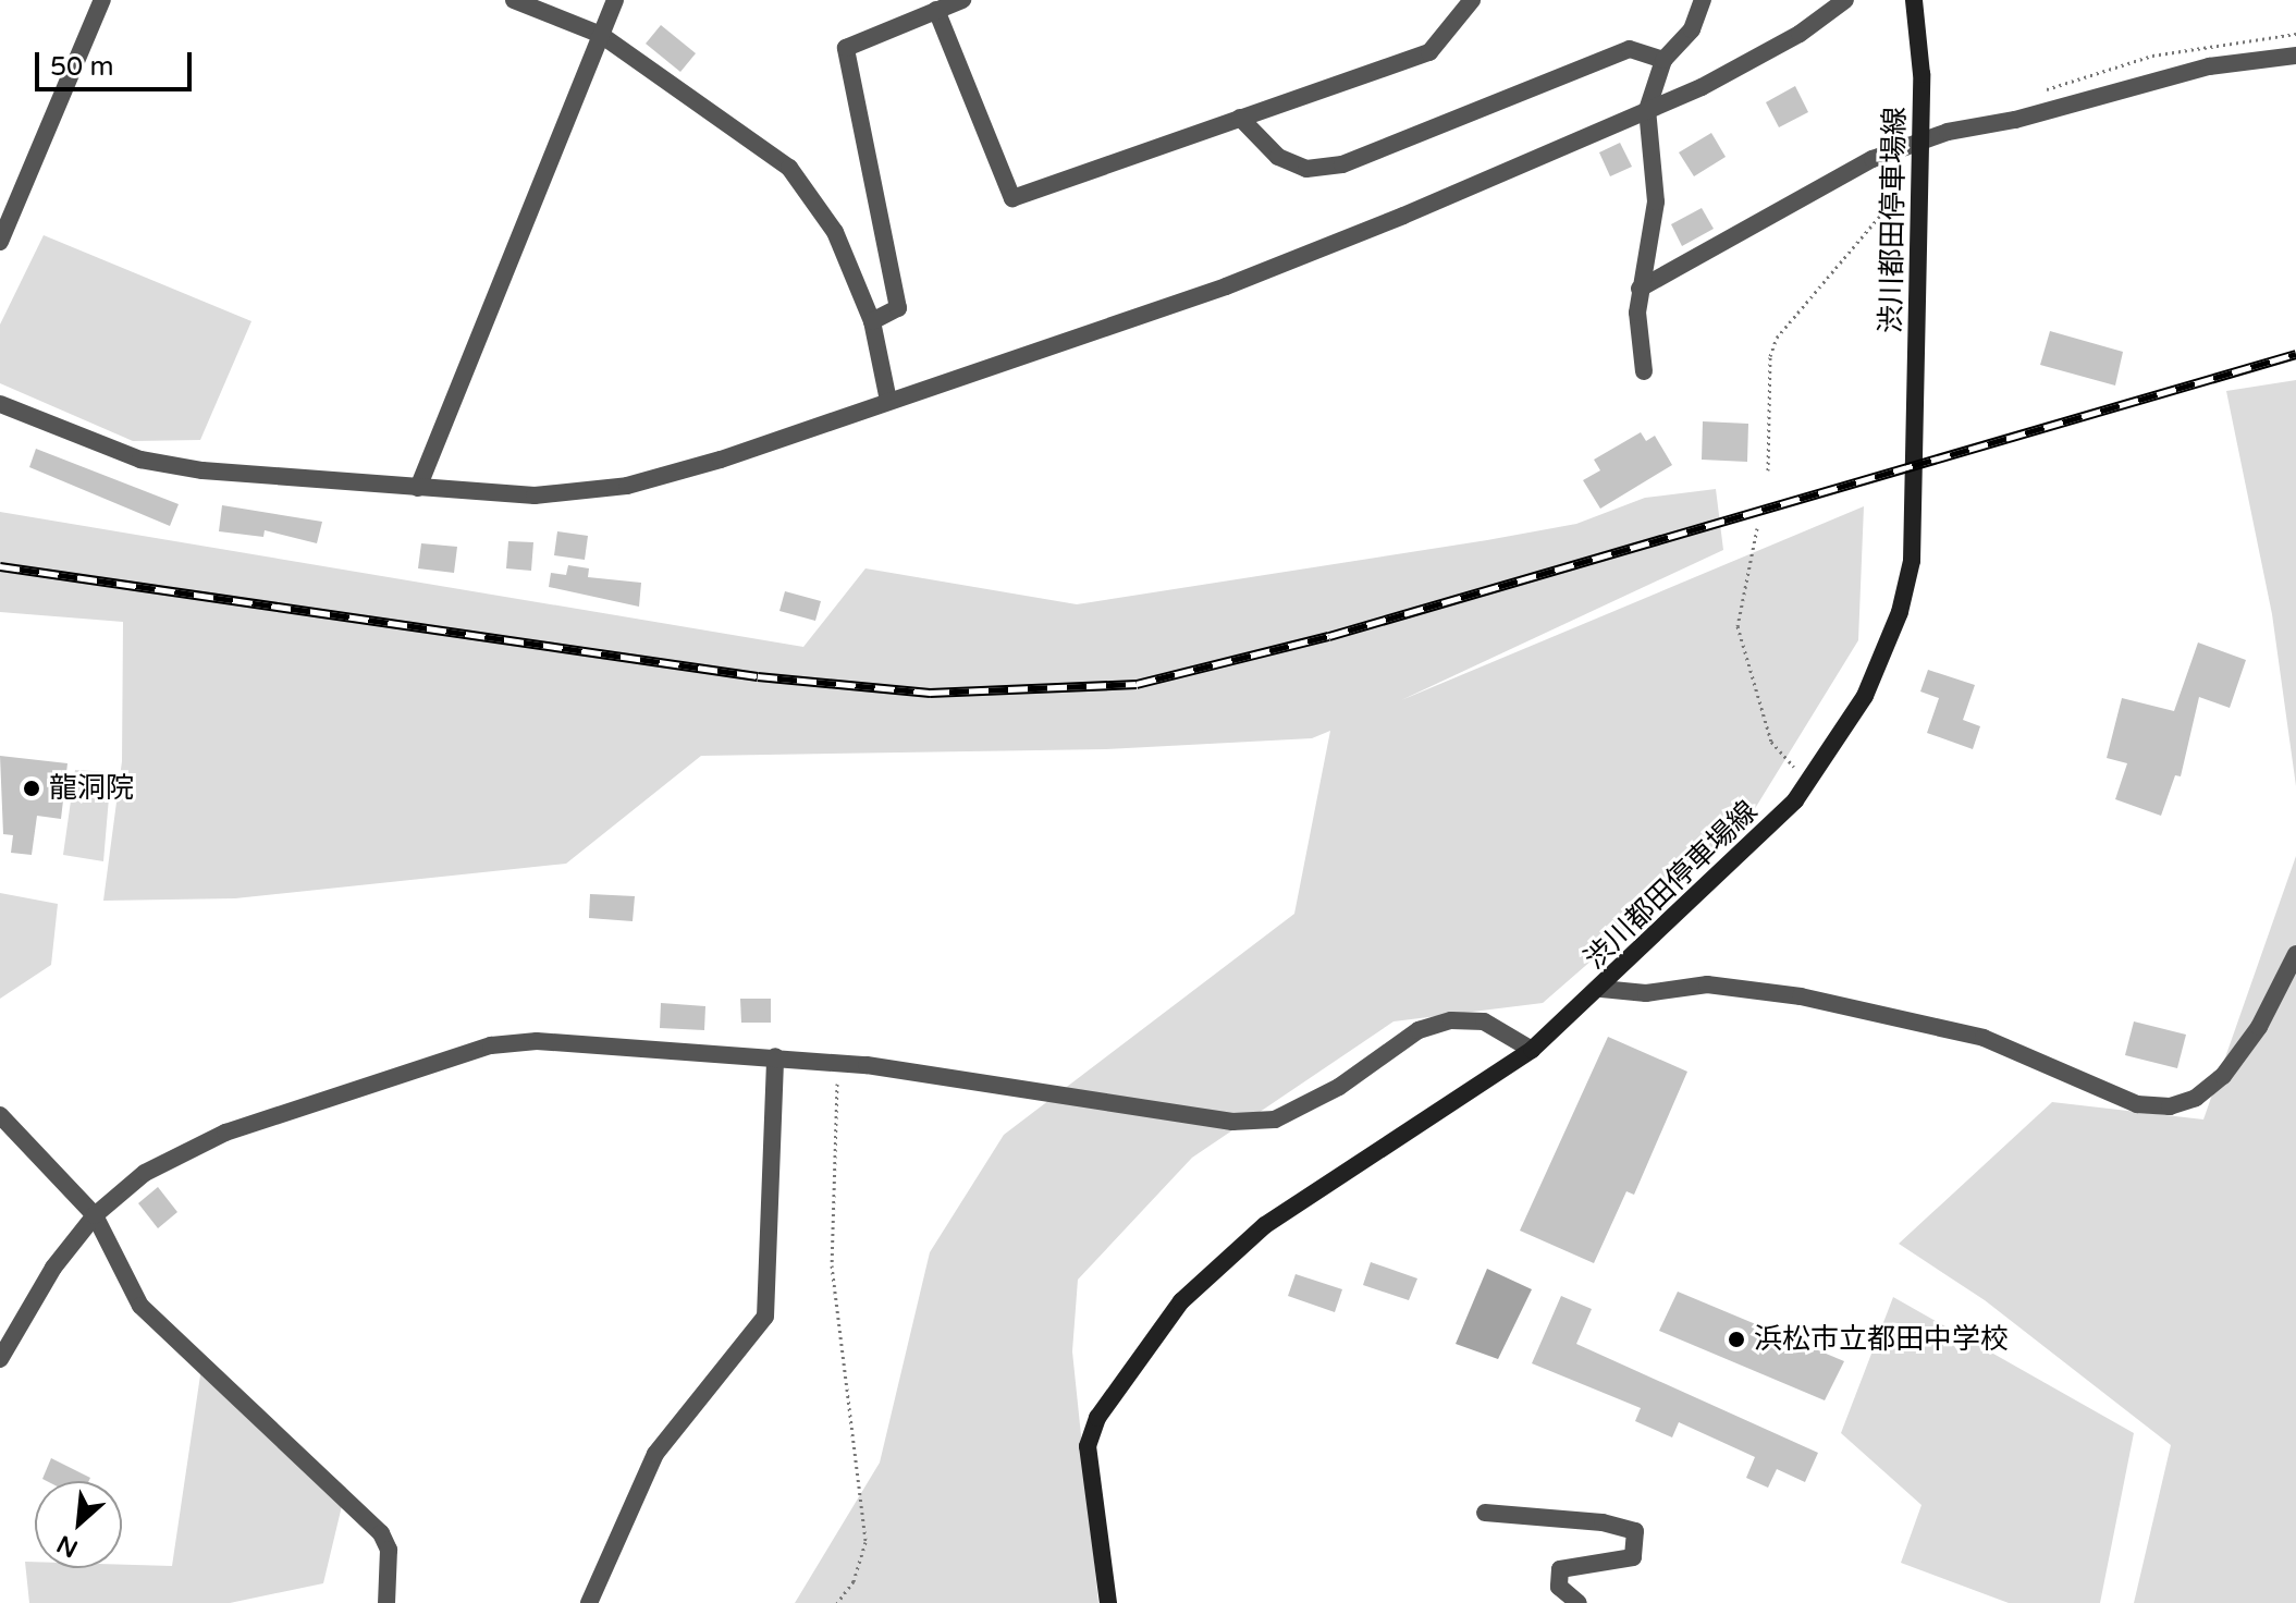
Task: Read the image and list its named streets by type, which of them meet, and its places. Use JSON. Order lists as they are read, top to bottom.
{
  "streets": {
    "main road": ["渋川都田停車場線"]
  },
  "places": ["龍洞院", "浜松市立都田中学校"],
  "scale_bar": "50 m",
  "north": "bottom left"
}
